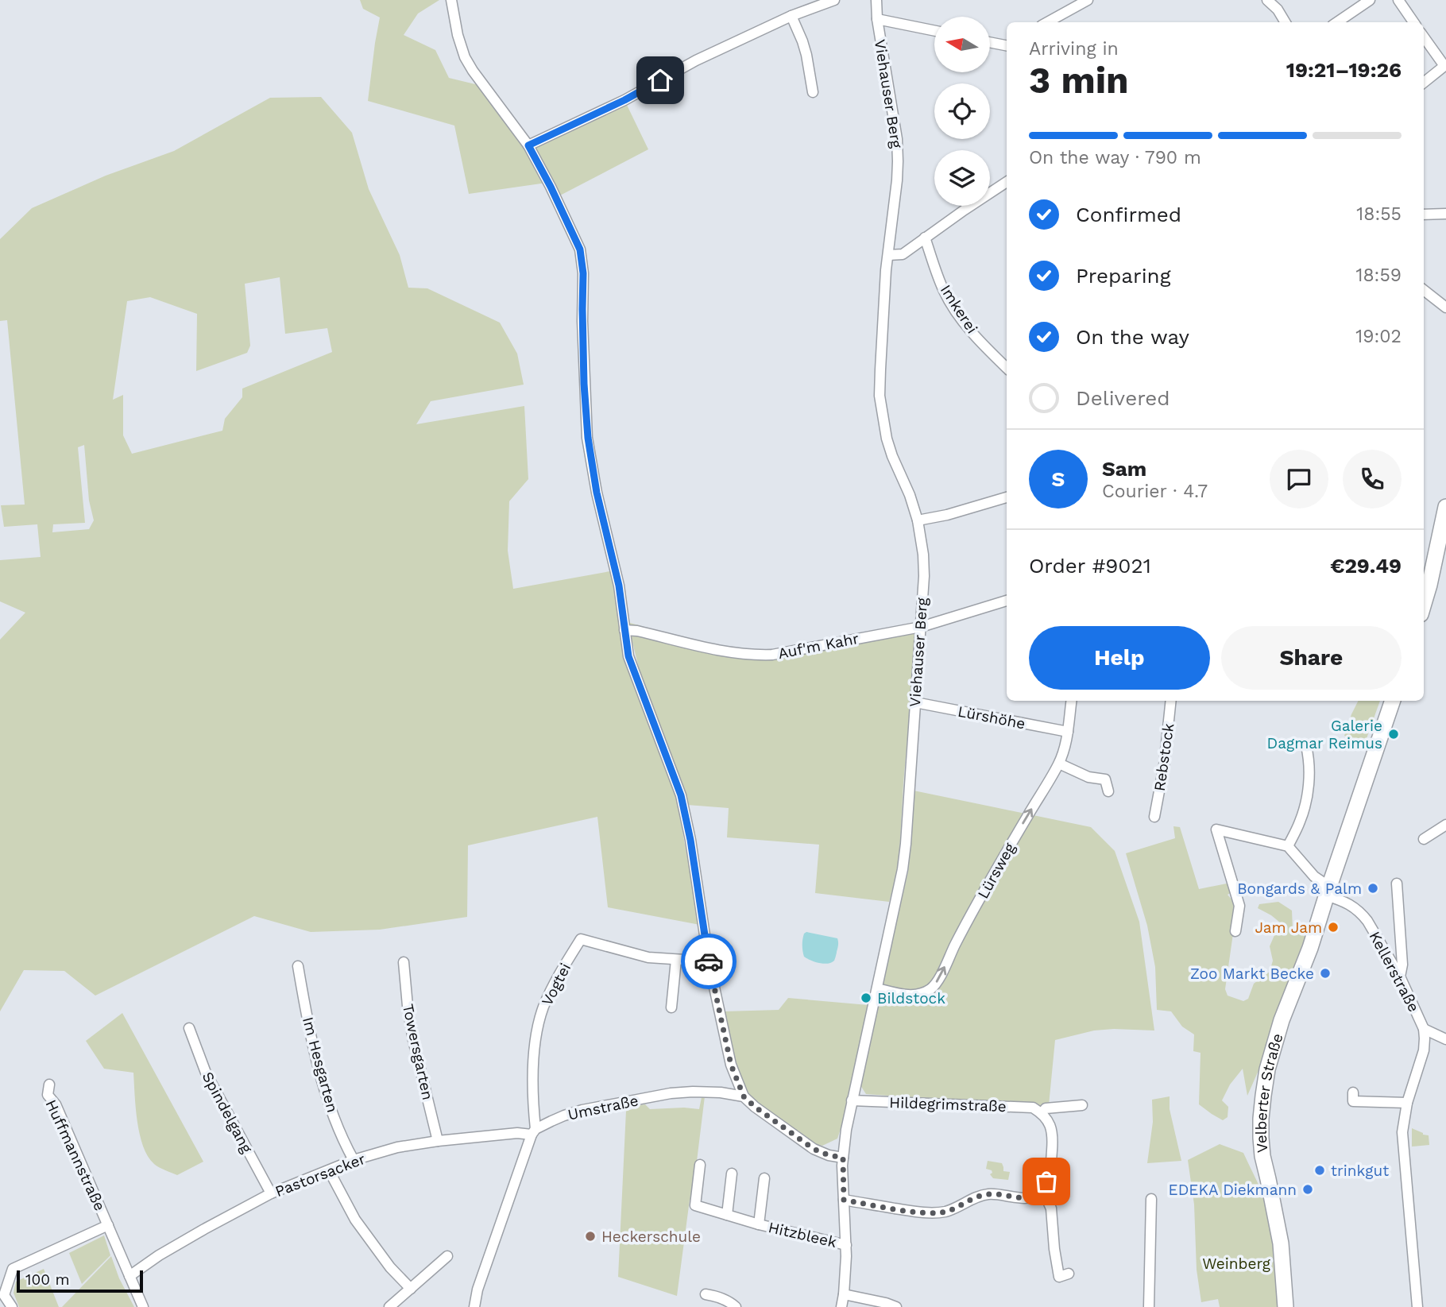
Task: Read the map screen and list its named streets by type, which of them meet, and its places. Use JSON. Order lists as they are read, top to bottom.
{
  "streets": {
    "main road": ["Velberter Straße"],
    "street": [
      "Viehauser Berg",
      "Imkerei",
      "Auf'm Kahr",
      "Lürshöhe",
      "Rebstock",
      "Lürsweg",
      "Kellerstraße",
      "Vogtei",
      "Towersgarten",
      "Im Hesgarten",
      "Hildegrimstraße",
      "Umstraße",
      "Spindelgang",
      "Huffmannstraße",
      "Pastorsacker",
      "Hitzbleek"
    ]
  },
  "crossings": [
    ["Viehauser Berg", "Auf'm Kahr"],
    ["Viehauser Berg", "Lürshöhe"],
    ["Viehauser Berg", "Lürsweg"],
    ["Viehauser Berg", "Hildegrimstraße"],
    ["Viehauser Berg", "Hitzbleek"],
    ["Lürshöhe", "Lürsweg"],
    ["Kellerstraße", "Velberter Straße"],
    ["Vogtei", "Umstraße"],
    ["Vogtei", "Pastorsacker"],
    ["Towersgarten", "Pastorsacker"],
    ["Im Hesgarten", "Pastorsacker"],
    ["Umstraße", "Pastorsacker"],
    ["Spindelgang", "Pastorsacker"],
    ["Huffmannstraße", "Pastorsacker"]
  ],
  "one_way": ["Lürsweg"],
  "parks": ["Weinberg"],
  "places": [
    "Galerie Dagmar Reimus",
    "Bongards & Palm",
    "Jam Jam",
    "Zoo Markt Becke",
    "Bildstock",
    "trinkgut",
    "EDEKA Diekmann",
    "Heckerschule"
  ],
  "scale_bar": "100 m",
  "north": "left",
  "page": {
    "heading": ["3 min", "Arriving in", "19:21–19:26"],
    "panel": [
      "Sam",
      "Courier · 4.7",
      "Order #9021",
      "€29.49"
    ],
    "bar": "On the way · 790 m",
    "list": [
      ["Confirmed", "18:55"],
      ["Preparing", "18:59"],
      ["On the way", "19:02"],
      "Delivered"
    ],
    "round": "S",
    "buttons": ["Help", "Share"],
    "scale": "100 m"
  }
}
